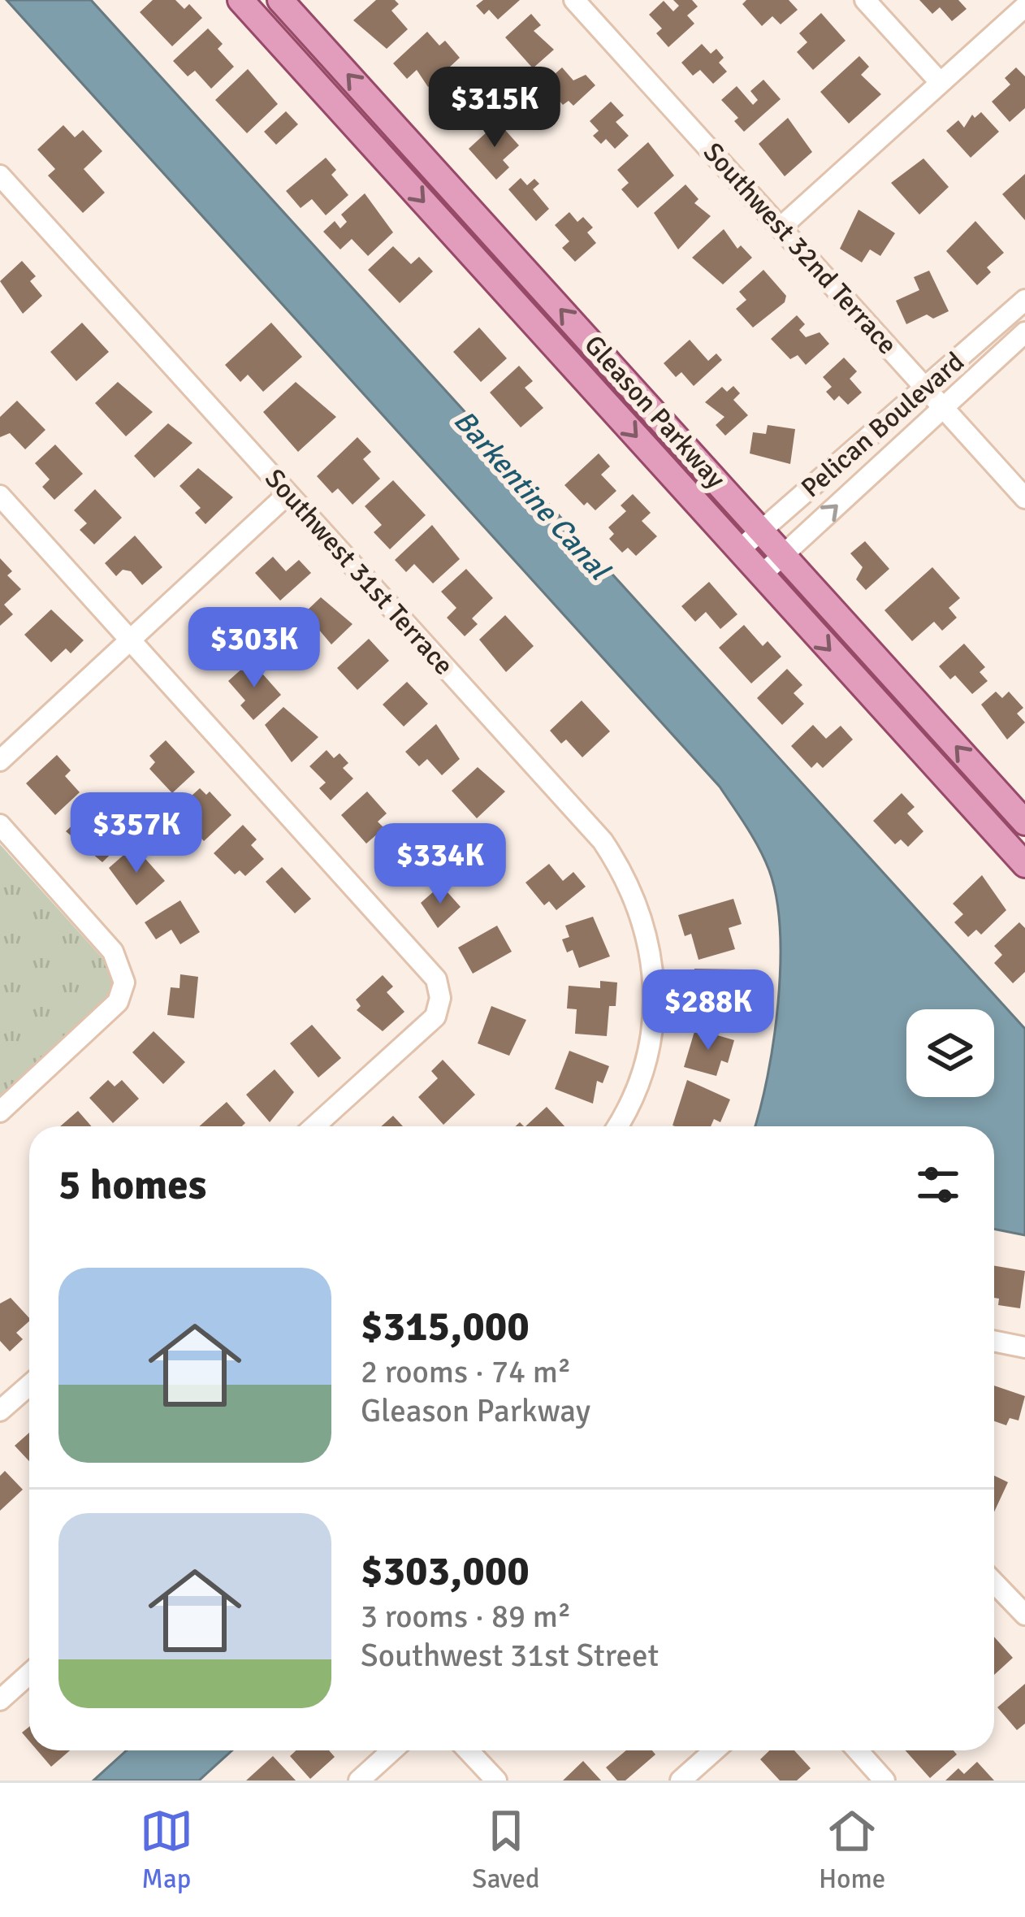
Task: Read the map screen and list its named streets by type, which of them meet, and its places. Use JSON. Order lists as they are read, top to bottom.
{
  "streets": {
    "main road": ["Gleason Parkway"],
    "street": ["Southwest 32nd Terrace", "Pelican Boulevard", "Southwest 31st Terrace"]
  },
  "crossings": [
    ["Southwest 32nd Terrace", "Pelican Boulevard"],
    ["Gleason Parkway", "Pelican Boulevard"]
  ],
  "water": ["Barkentine Canal"],
  "page": {
    "price": [
      "$315K",
      "$303K",
      "$357K",
      "$334K",
      "$288K"
    ],
    "heading": "5 homes",
    "list": [
      {
        "name": "$315,000",
        "note": "2 rooms · 74 m² · Gleason Parkway"
      },
      {
        "name": "$303,000",
        "note": "3 rooms · 89 m² · Southwest 31st Street"
      }
    ],
    "tabs": ["Map", "Saved", "Home"]
  }
}
